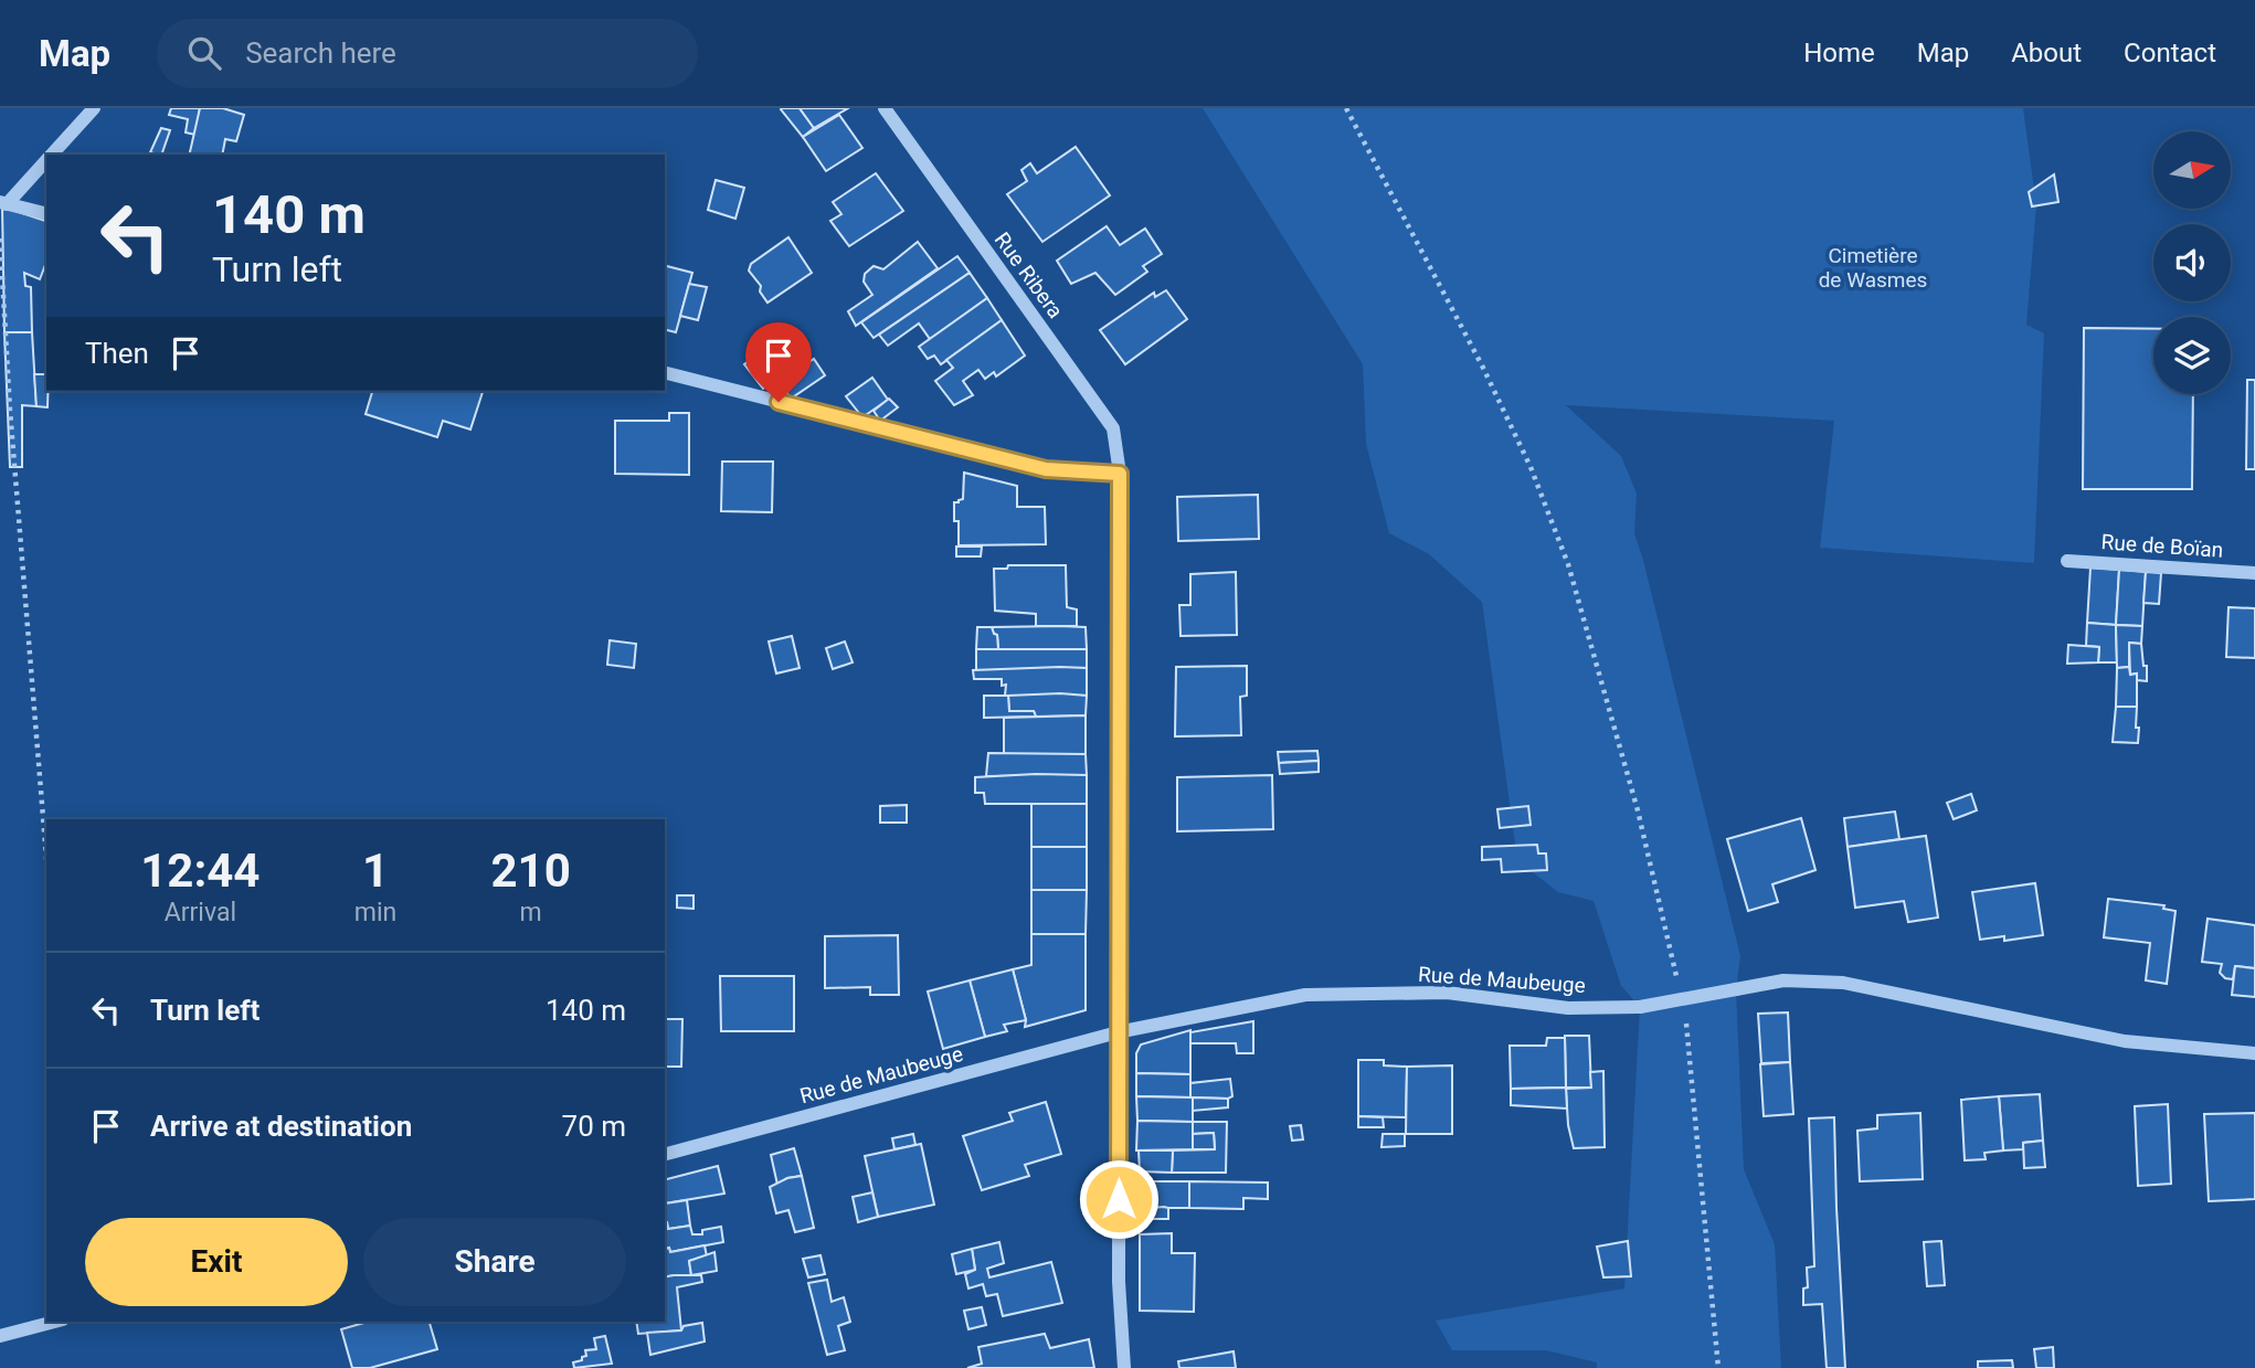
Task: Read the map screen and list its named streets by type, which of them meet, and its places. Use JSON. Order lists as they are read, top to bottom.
{
  "streets": {
    "street": ["Rue Ribera", "Rue de Boïan", "Rue de Maubeuge"]
  },
  "crossings": [
    ["Rue Ribera", "Rue de Maubeuge"]
  ],
  "parks": ["Cimetière de Wasmes"],
  "north": "right",
  "page": {
    "header": "Map",
    "search": "Search here",
    "nav": [
      "Home",
      "Map",
      "About",
      "Contact"
    ],
    "turn": ["140 m", "Turn left"],
    "then": "Then",
    "eta": [
      "12:44",
      "Arrival",
      "1",
      "min",
      "210",
      "m"
    ],
    "list": [
      {
        "name": "Turn left",
        "value": "140 m"
      },
      {
        "name": "Arrive at destination",
        "value": "70 m"
      }
    ],
    "buttons": ["Exit", "Share"]
  }
}
